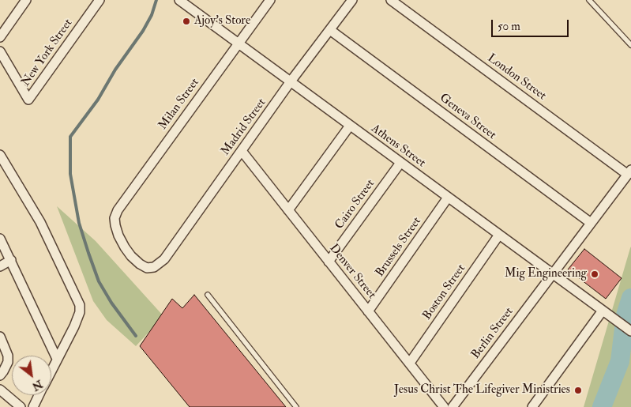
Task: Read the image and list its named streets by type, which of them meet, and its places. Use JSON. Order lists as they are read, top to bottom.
{
  "streets": {
    "street": [
      "New York Street",
      "London Street",
      "Milan Street",
      "Geneva Street",
      "Madrid Street",
      "Athens Street",
      "Cairo Street",
      "Brussels Street",
      "Denver Street",
      "Boston Street",
      "Berlin Street"
    ]
  },
  "crossings": [
    ["London Street", "Berlin Street"],
    ["Milan Street", "Madrid Street"],
    ["Milan Street", "Athens Street"],
    ["Geneva Street", "Madrid Street"],
    ["Geneva Street", "Berlin Street"],
    ["Madrid Street", "Athens Street"],
    ["Madrid Street", "Denver Street"],
    ["Athens Street", "Cairo Street"],
    ["Athens Street", "Brussels Street"],
    ["Athens Street", "Boston Street"],
    ["Athens Street", "Berlin Street"],
    ["Cairo Street", "Denver Street"],
    ["Brussels Street", "Denver Street"],
    ["Denver Street", "Boston Street"]
  ],
  "places": ["Ajoy's Store", "Mig Engineering", "Jesus Christ The Lifegiver Ministries"],
  "scale_bar": "50 m",
  "north": "bottom right"
}
